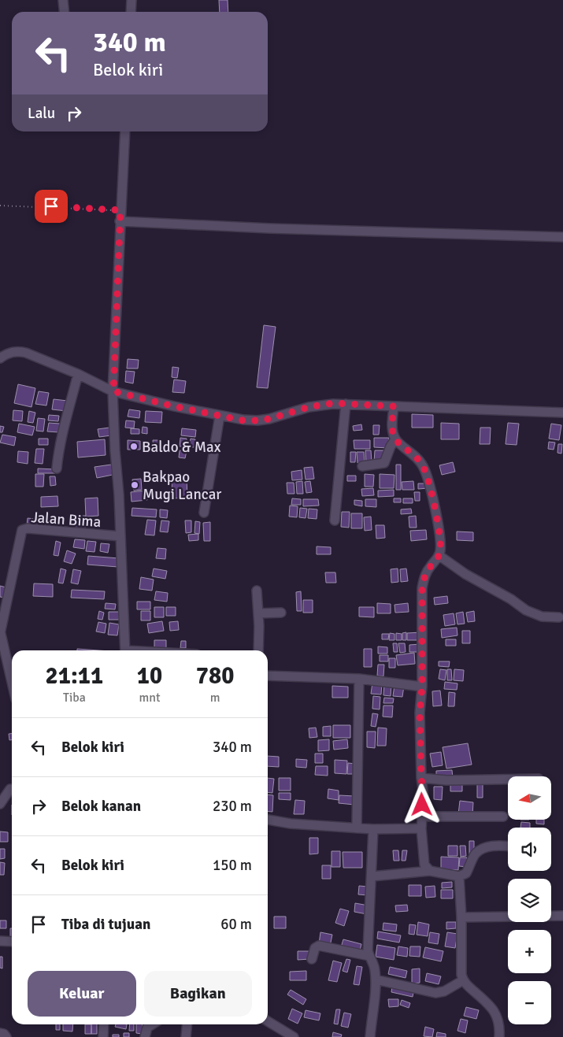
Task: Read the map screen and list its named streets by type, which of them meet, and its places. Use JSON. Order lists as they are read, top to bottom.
{
  "streets": {
    "street": ["Jalan Bima"]
  },
  "places": ["Baldo & Max", "Bakpao Mugi Lancar"],
  "north": "left",
  "page": {
    "turn": ["340 m", "Belok kiri"],
    "then": "Lalu",
    "eta": [
      "21:11",
      "Tiba",
      "10",
      "mnt",
      "780",
      "m"
    ],
    "list": [
      {
        "name": "Belok kiri",
        "value": "340 m"
      },
      {
        "name": "Belok kanan",
        "value": "230 m"
      },
      {
        "name": "Belok kiri",
        "value": "150 m"
      },
      {
        "name": "Tiba di tujuan",
        "value": "60 m"
      }
    ],
    "map_buttons": ["+", "−"],
    "buttons": ["Keluar", "Bagikan"]
  }
}
